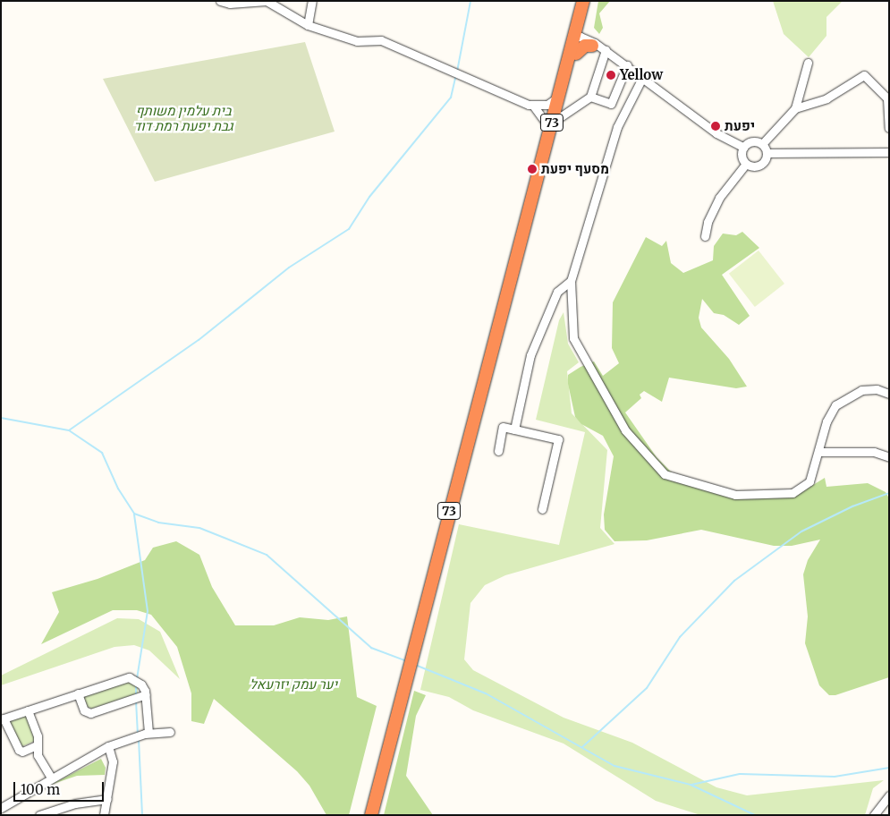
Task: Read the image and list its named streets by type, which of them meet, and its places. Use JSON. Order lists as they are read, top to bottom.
{
  "streets": {
    "highway": ["73"]
  },
  "parks": ["בית עלמין משותף גבת יפעת רמת דוד", "יער עמק יזרעאל"],
  "places": ["Yellow", "יפעת", "מסעף יפעת"],
  "scale_bar": "100 m"
}
